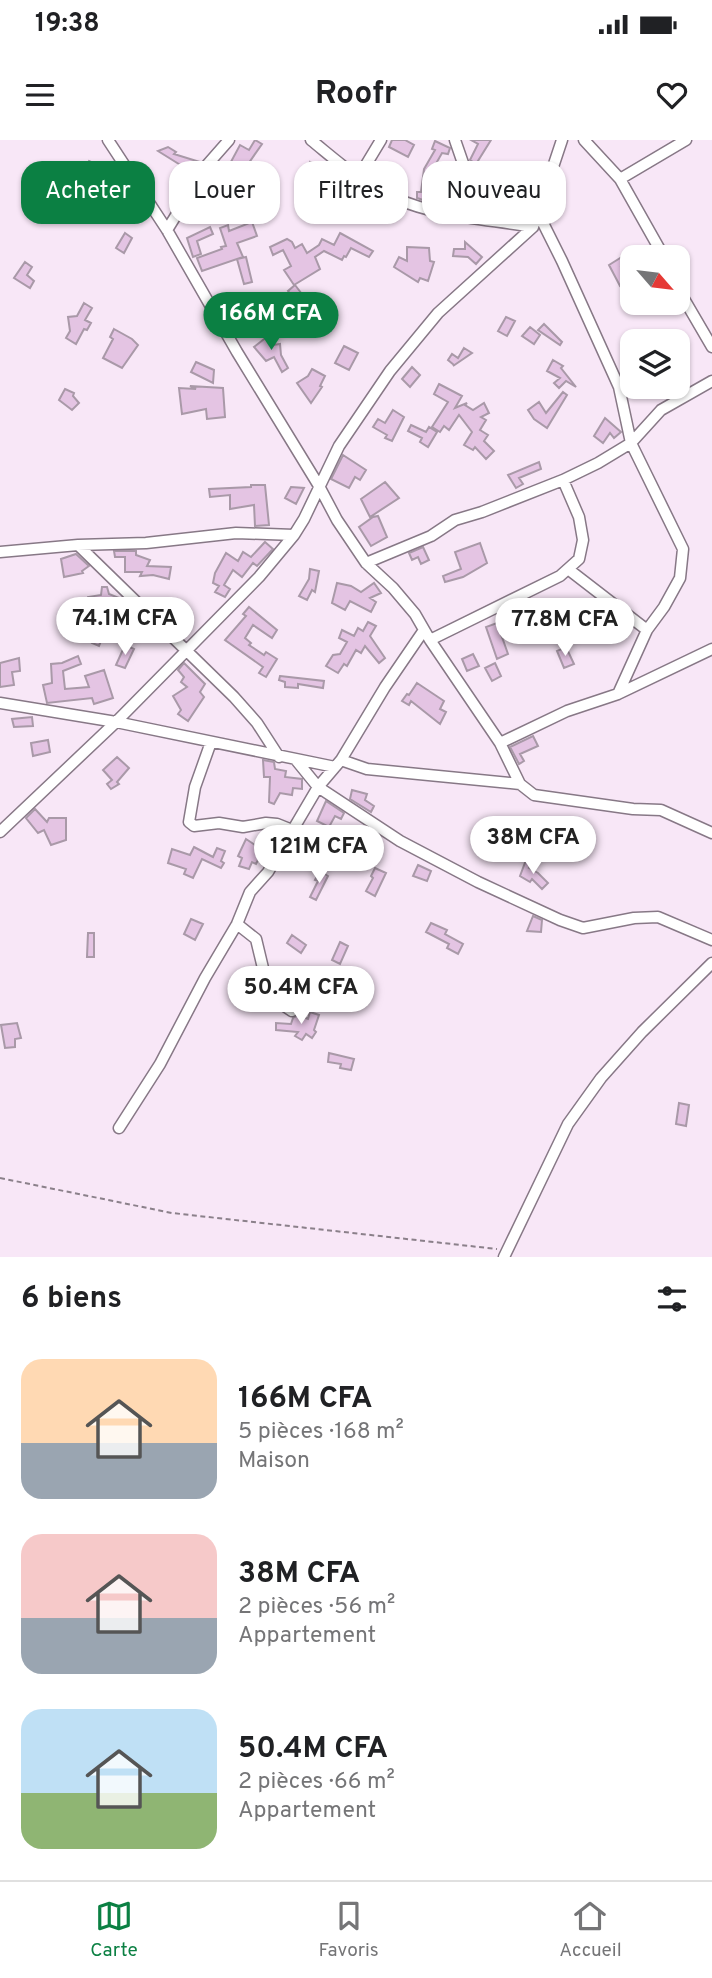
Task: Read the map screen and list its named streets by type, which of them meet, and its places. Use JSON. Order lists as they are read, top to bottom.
{
  "north": "bottom right",
  "page": {
    "status": "19:38",
    "header": "Roofr",
    "chip": [
      "Acheter",
      "Louer",
      "Filtres",
      "Nouveau"
    ],
    "price": [
      "166M CFA",
      "74.1M CFA",
      "77.8M CFA",
      "38M CFA",
      "121M CFA",
      "50.4M CFA"
    ],
    "heading": "6 biens",
    "list": [
      {
        "name": "166M CFA",
        "note": "5 pièces · 168 m² · Maison"
      },
      {
        "name": "38M CFA",
        "note": "2 pièces · 56 m² · Appartement"
      },
      {
        "name": "50.4M CFA",
        "note": "2 pièces · 66 m² · Appartement"
      }
    ],
    "tabs": ["Carte", "Favoris", "Accueil"]
  }
}
